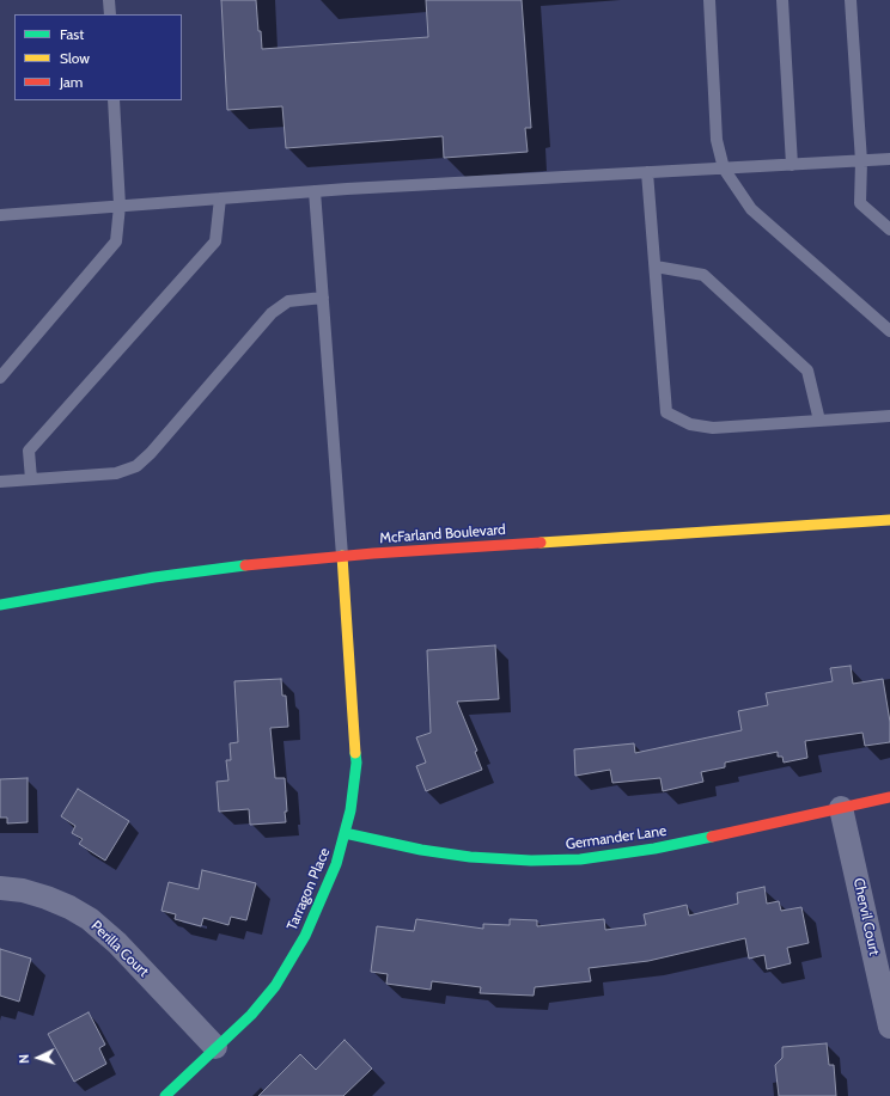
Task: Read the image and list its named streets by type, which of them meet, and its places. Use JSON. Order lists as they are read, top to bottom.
{
  "streets": {
    "street": [
      "McFarland Boulevard",
      "Germander Lane",
      "Tarragon Place",
      "Chervil Court",
      "Perilla Court"
    ]
  },
  "crossings": [
    ["McFarland Boulevard", "Tarragon Place"],
    ["Germander Lane", "Tarragon Place"],
    ["Germander Lane", "Chervil Court"],
    ["Tarragon Place", "Perilla Court"]
  ],
  "legend": ["Fast", "Slow", "Jam"],
  "north": "left"
}
